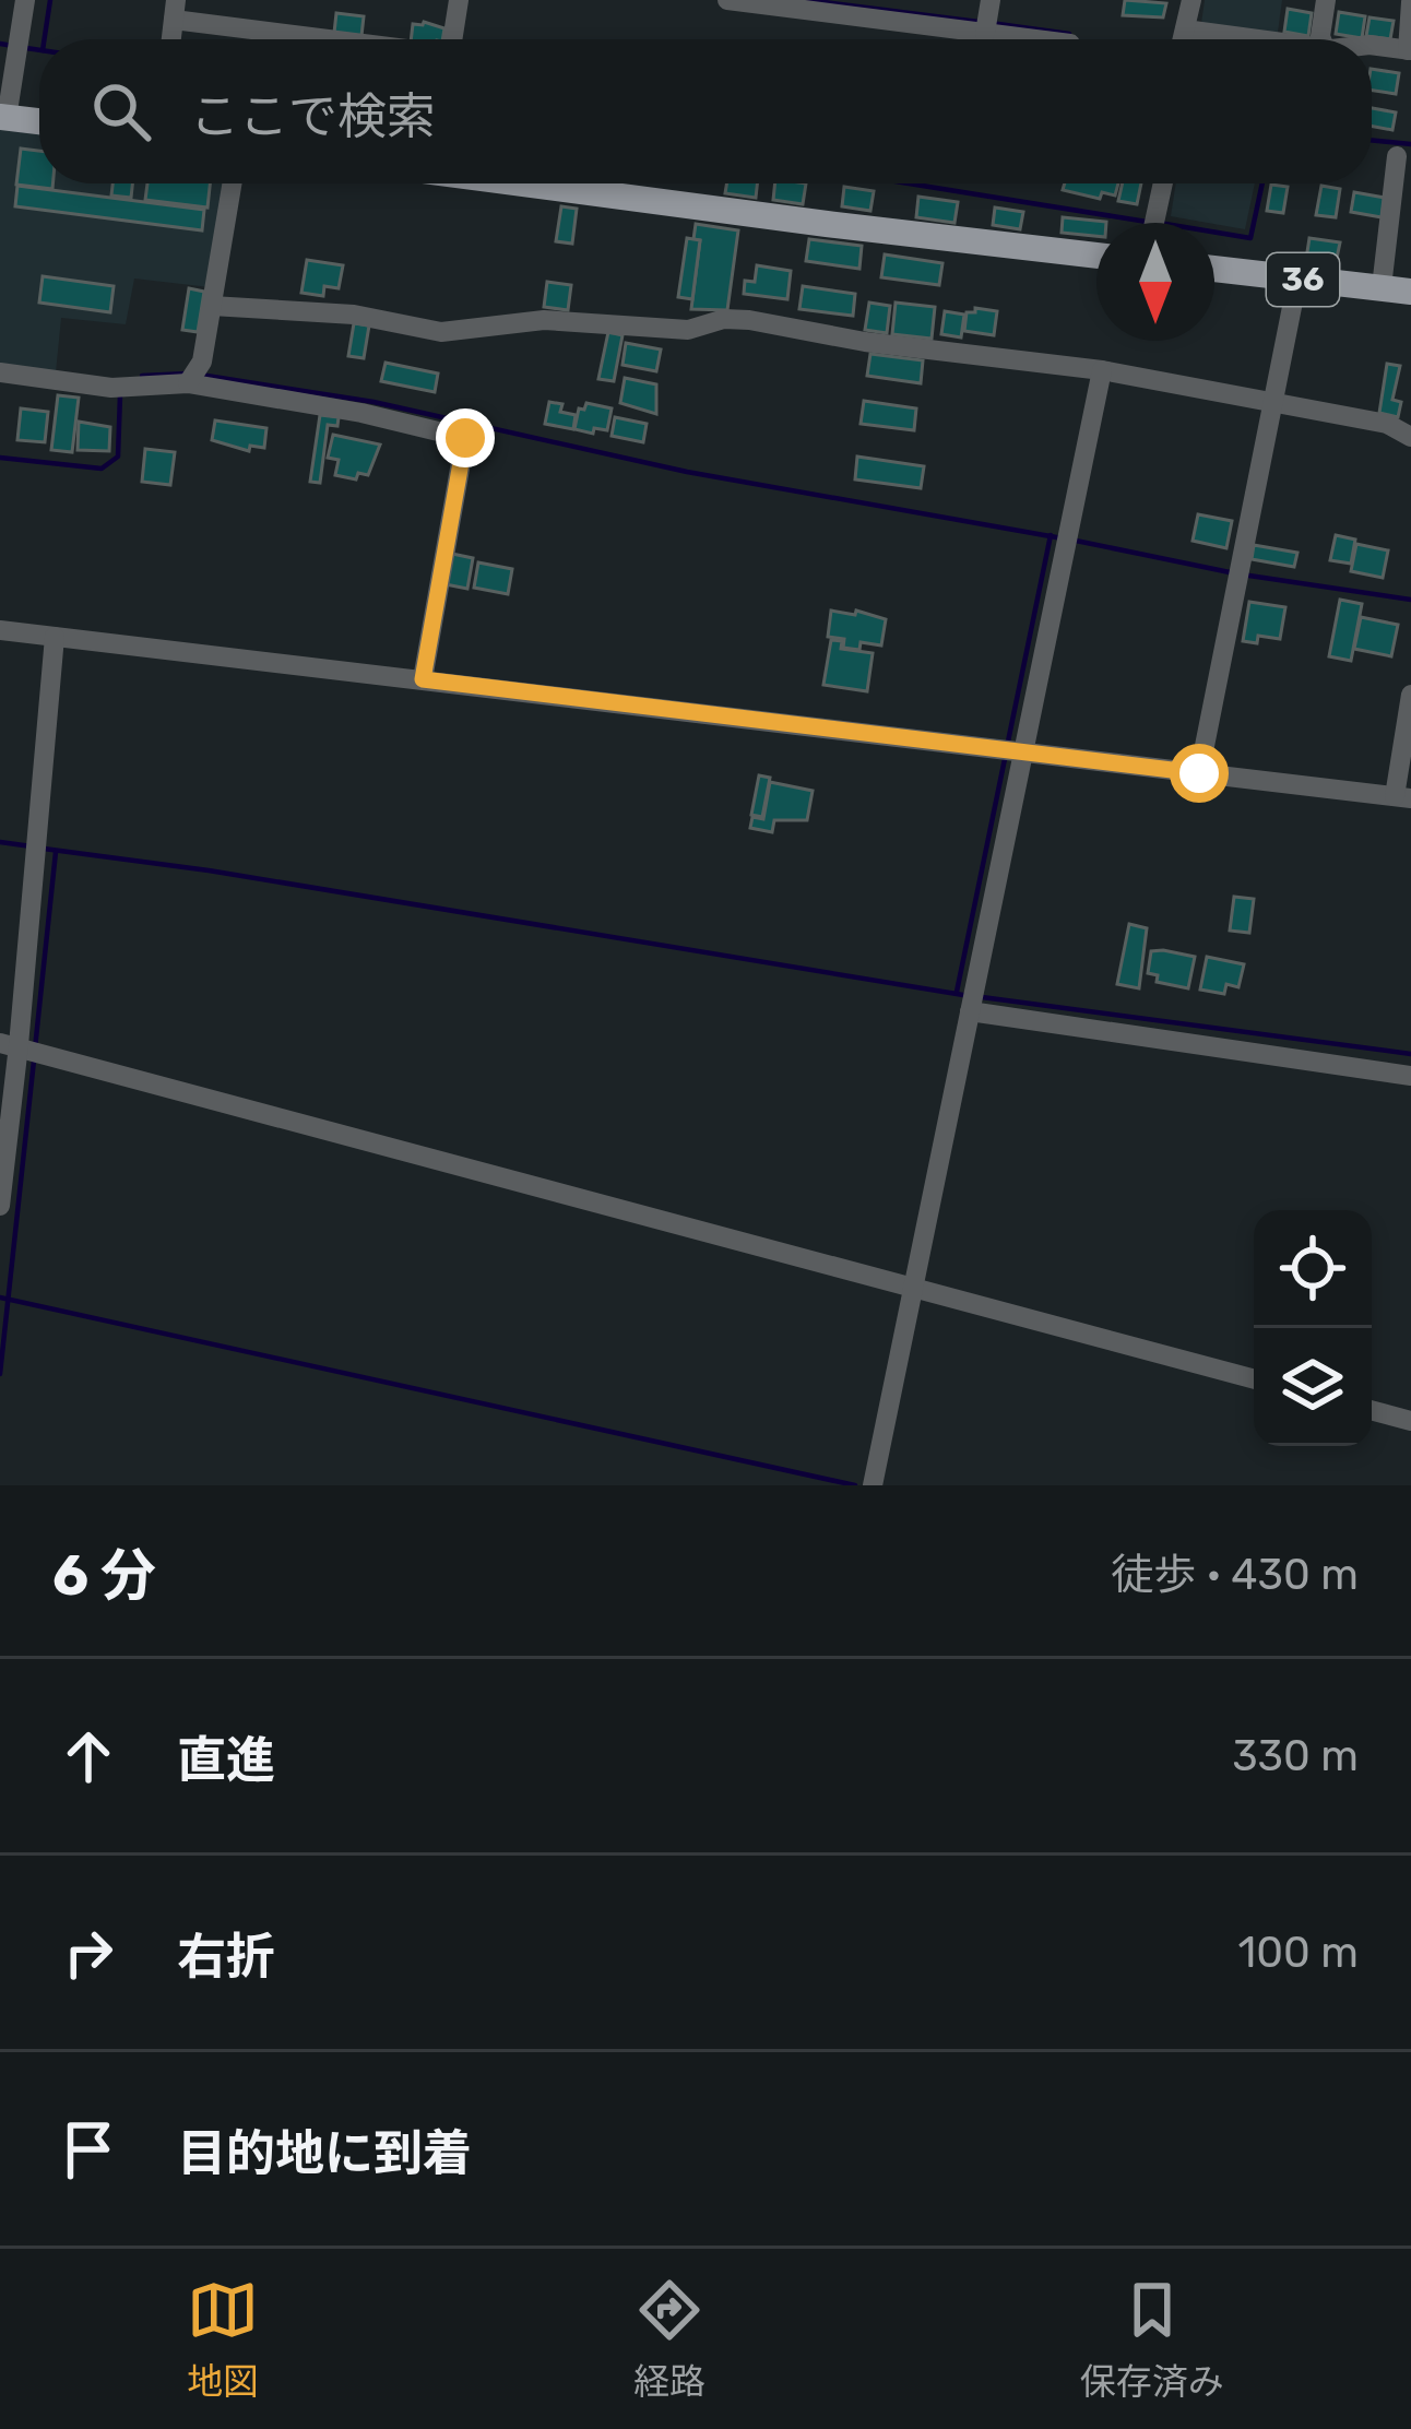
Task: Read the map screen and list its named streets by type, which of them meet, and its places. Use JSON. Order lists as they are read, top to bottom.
{
  "streets": {
    "main road": ["36"]
  },
  "north": "bottom",
  "page": {
    "search": "ここで検索",
    "heading": ["6 分", "徒歩 · 430 m"],
    "list": [
      ["直進", "330 m"],
      ["右折", "100 m"],
      "目的地に到着"
    ],
    "nav": ["地図", "経路", "保存済み"]
  }
}
